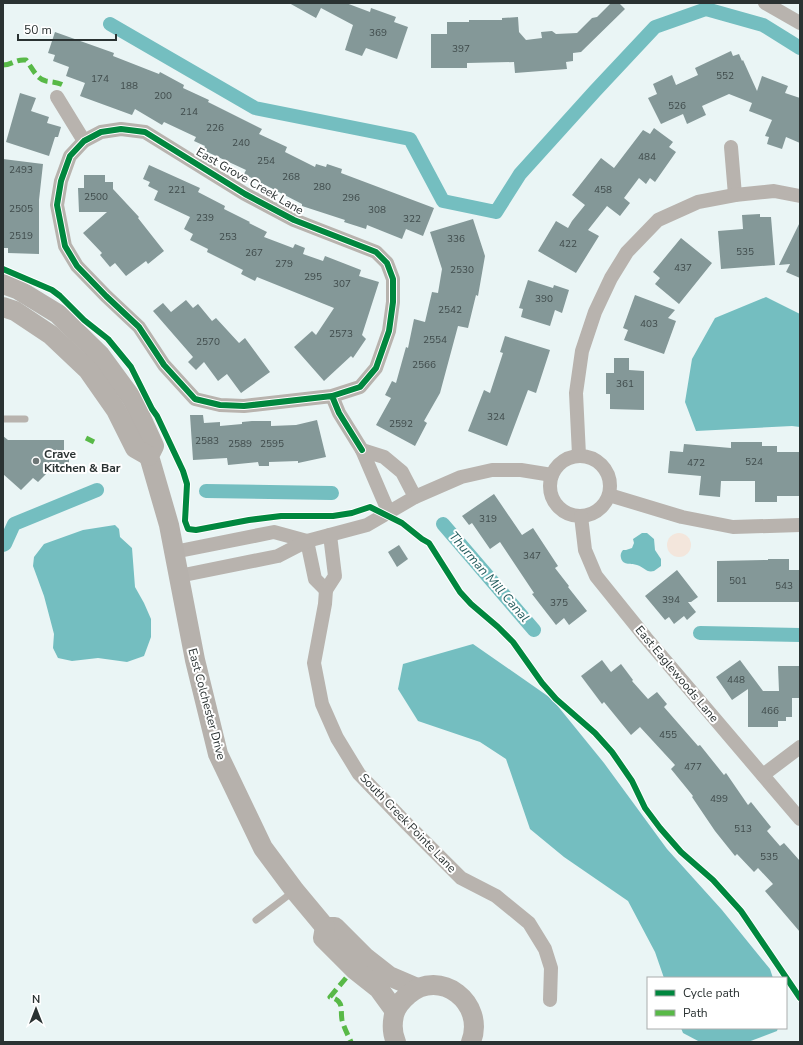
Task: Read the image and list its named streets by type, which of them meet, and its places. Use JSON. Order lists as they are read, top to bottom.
{
  "streets": {
    "street": [
      "East Grove Creek Lane",
      "East Eaglewoods Lane",
      "East Colchester Drive",
      "South Creek Pointe Lane"
    ]
  },
  "water": ["Thurman Mill Canal"],
  "places": ["Crave Kitchen & Bar"],
  "house_numbers": [
    "369",
    "397",
    "552",
    "174",
    "188",
    "200",
    "526",
    "214",
    "226",
    "240",
    "484",
    "254",
    "2493",
    "268",
    "280",
    "221",
    "458",
    "2500",
    "296",
    "2505",
    "308",
    "239",
    "322",
    "2519",
    "253",
    "336",
    "422",
    "535",
    "267",
    "279",
    "437",
    "2530",
    "295",
    "307",
    "390",
    "2542",
    "403",
    "2573",
    "2554",
    "2570",
    "2566",
    "361",
    "324",
    "2592",
    "2583",
    "2589",
    "2595",
    "524",
    "472",
    "319",
    "347",
    "501",
    "543",
    "394",
    "375",
    "448",
    "466",
    "455",
    "477",
    "499",
    "513",
    "535"
  ],
  "legend": ["Cycle path", "Path"],
  "scale_bar": "50 m",
  "north": "top"
}
